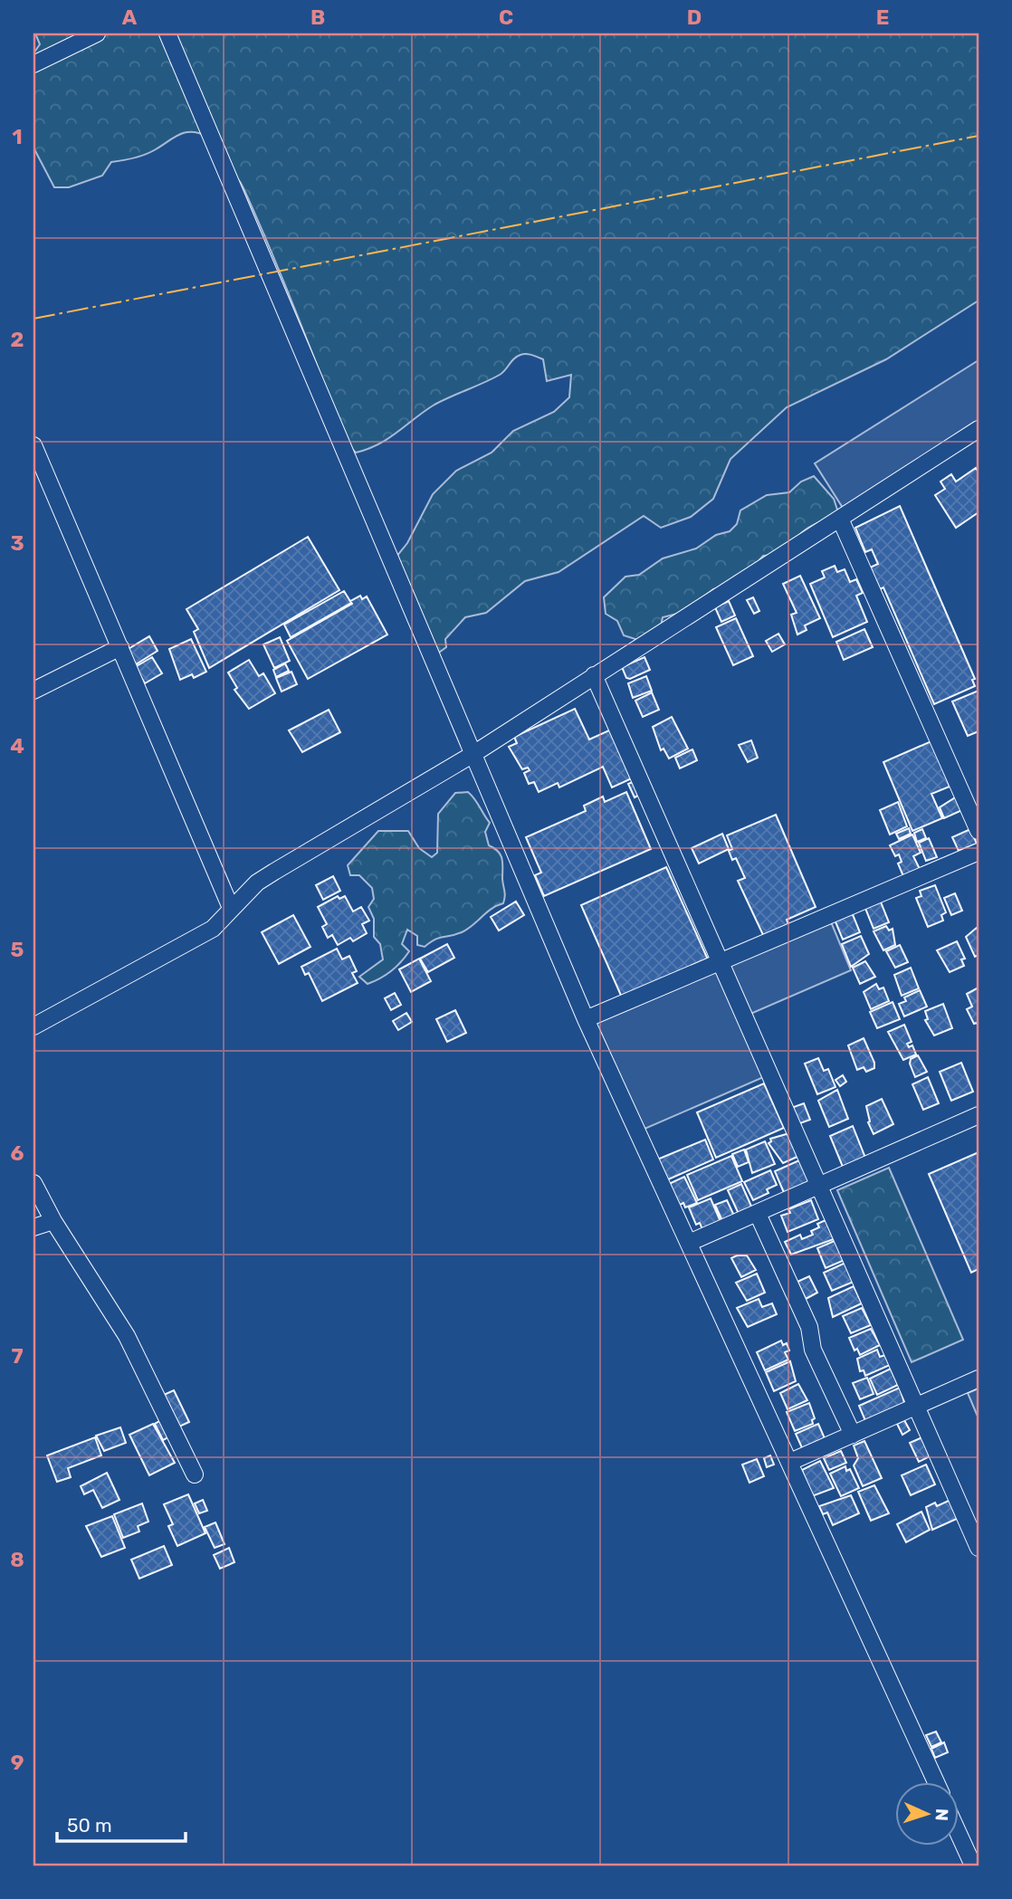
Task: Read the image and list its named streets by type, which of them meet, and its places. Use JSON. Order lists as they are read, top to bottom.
{
  "scale_bar": "50 m",
  "north": "right",
  "grid": {
    "columns": [
      "A",
      "B",
      "C",
      "D",
      "E"
    ],
    "rows": [
      "1",
      "2",
      "3",
      "4",
      "5",
      "6",
      "7",
      "8",
      "9"
    ]
  }
}
